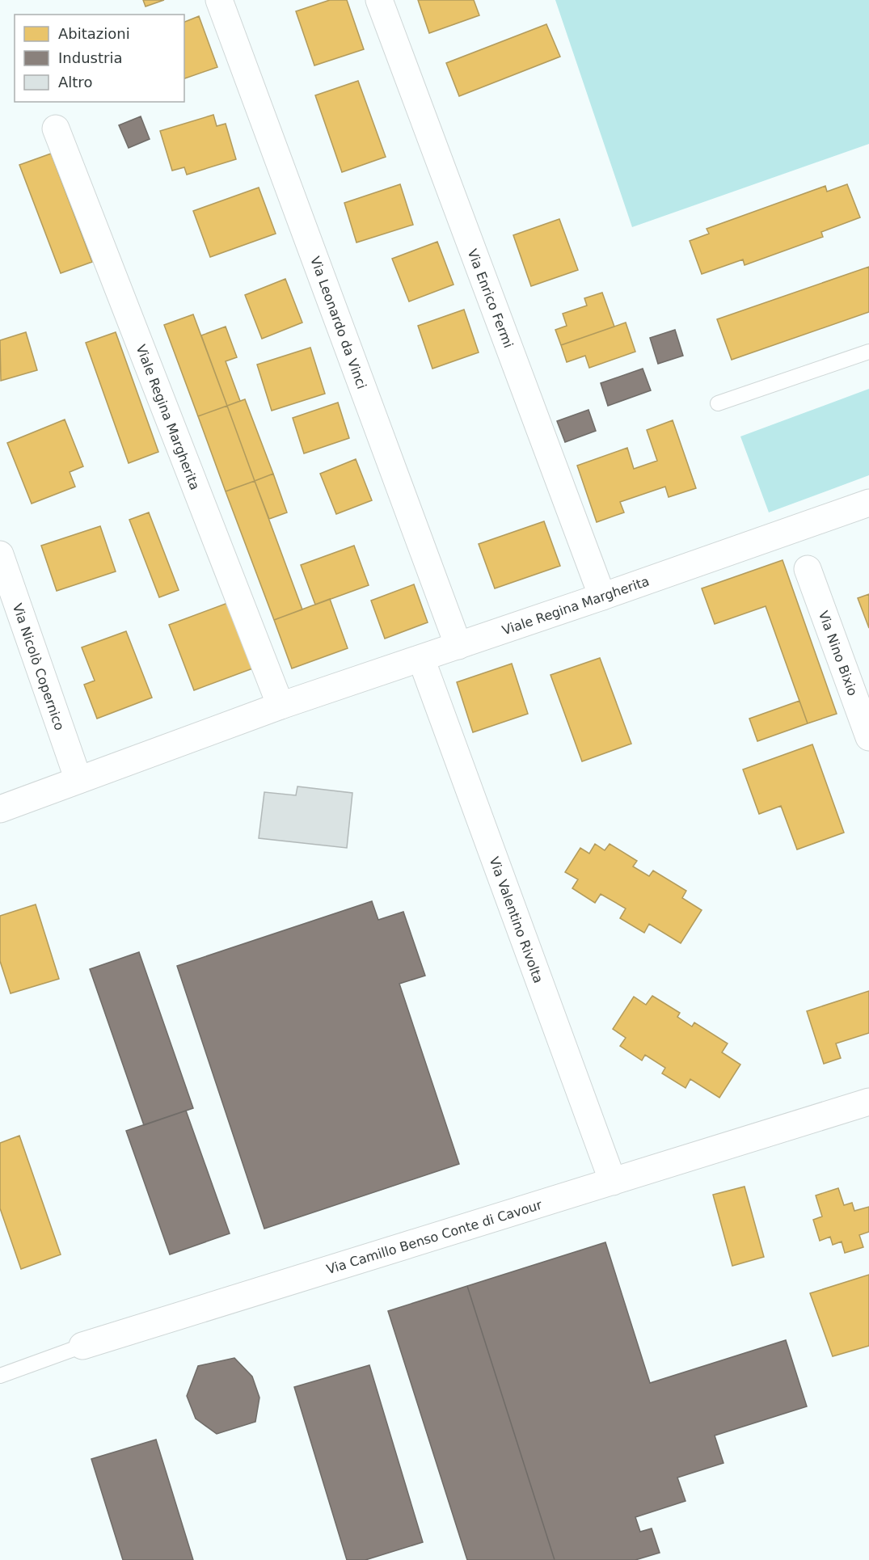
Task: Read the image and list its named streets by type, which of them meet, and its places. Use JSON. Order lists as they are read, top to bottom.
{
  "streets": {
    "street": [
      "Via Enrico Fermi",
      "Via Leonardo da Vinci",
      "Viale Regina Margherita",
      "Via Nino Bixio",
      "Via Nicolò Copernico",
      "Via Valentino Rivolta",
      "Via Camillo Benso Conte di Cavour"
    ]
  },
  "crossings": [
    ["Via Enrico Fermi", "Viale Regina Margherita"],
    ["Via Leonardo da Vinci", "Viale Regina Margherita"],
    ["Viale Regina Margherita", "Via Nicolò Copernico"],
    ["Viale Regina Margherita", "Via Valentino Rivolta"],
    ["Via Valentino Rivolta", "Via Camillo Benso Conte di Cavour"]
  ],
  "legend": ["Abitazioni", "Industria", "Altro"]
}
